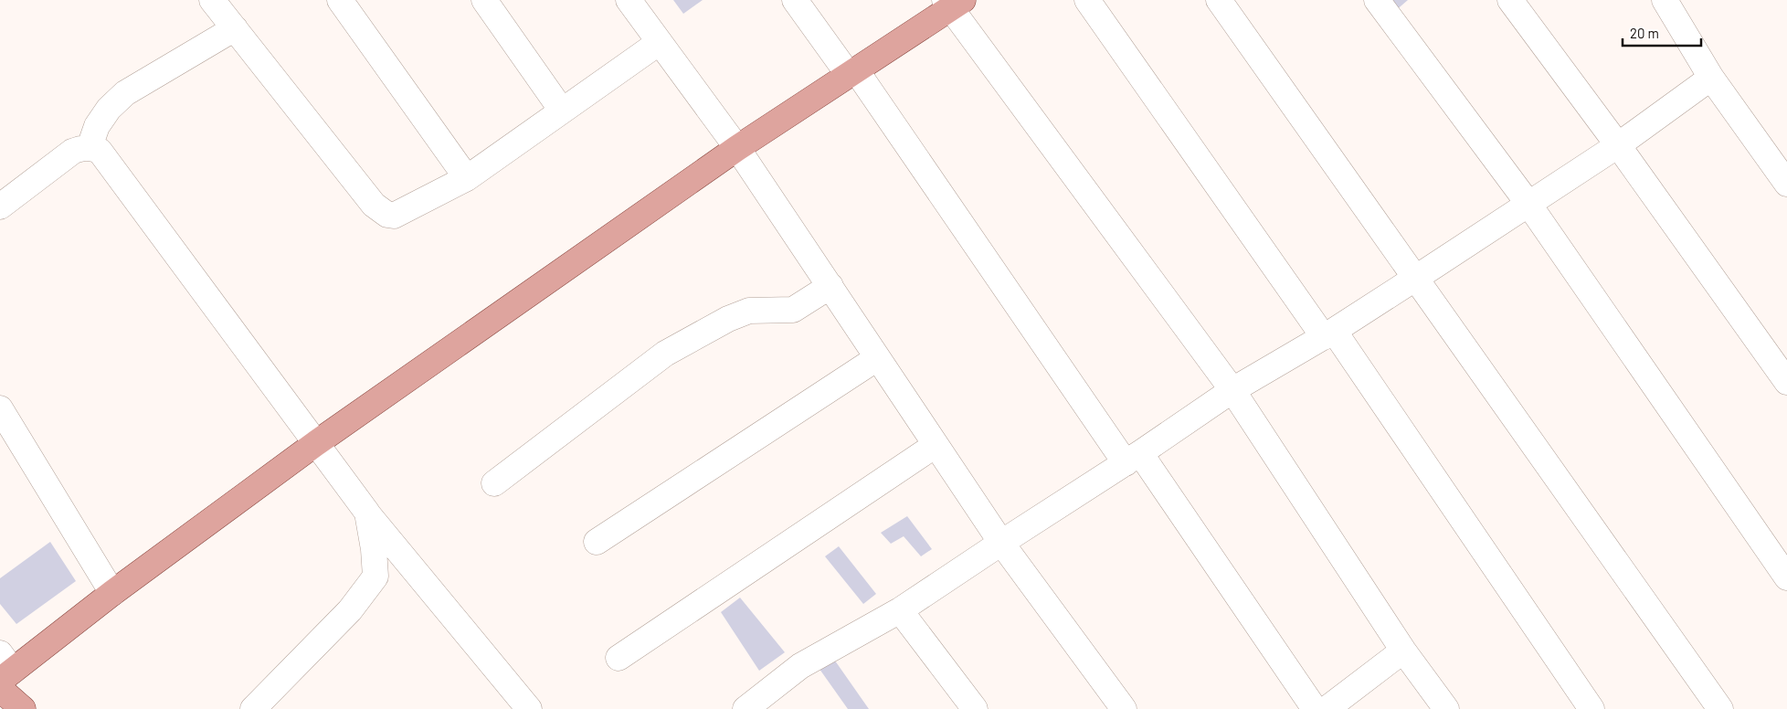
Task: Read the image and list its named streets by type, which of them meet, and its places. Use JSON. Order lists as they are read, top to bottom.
{
  "scale_bar": "20 m"
}
